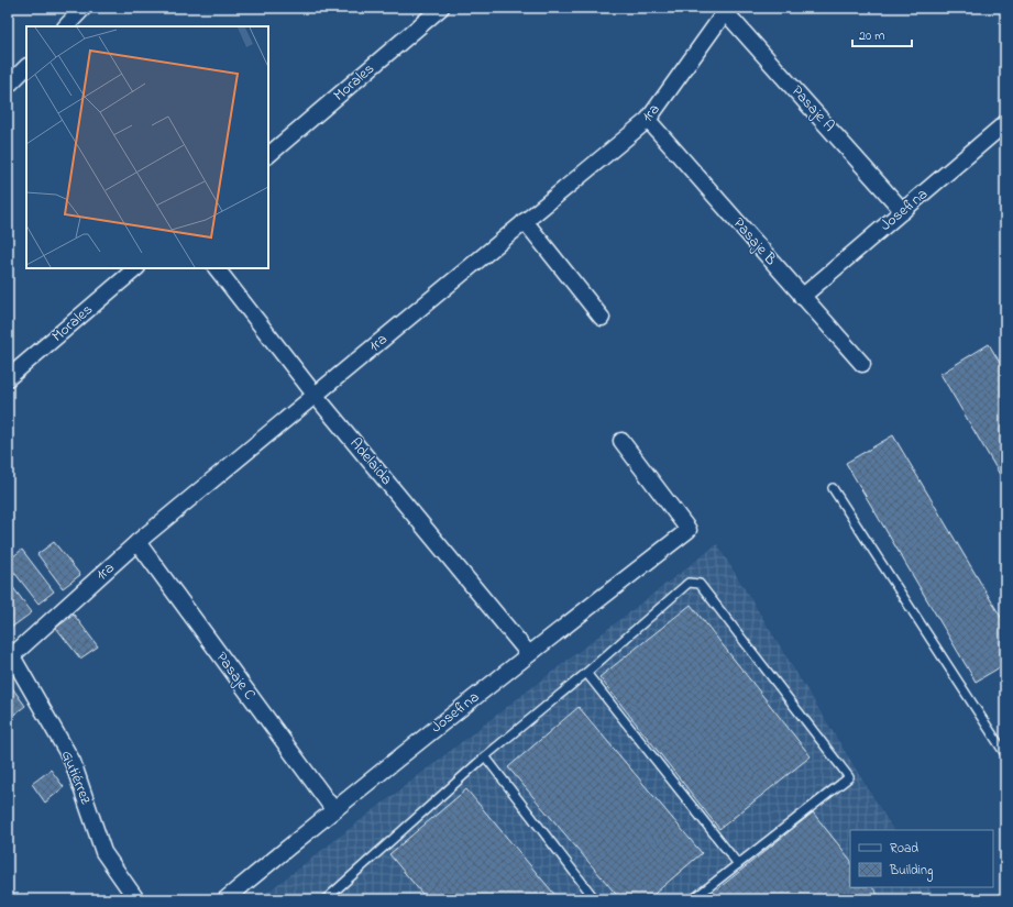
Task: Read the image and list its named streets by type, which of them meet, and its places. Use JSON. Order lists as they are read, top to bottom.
{
  "streets": {
    "street": [
      "Morales",
      "Pasaje A",
      "1ra",
      "Josefina",
      "Pasaje B",
      "Adelaida",
      "Pasaje C",
      "Gutiérrez"
    ]
  },
  "crossings": [
    ["Pasaje A", "1ra"],
    ["Pasaje A", "Josefina"],
    ["1ra", "Pasaje B"],
    ["1ra", "Adelaida"],
    ["1ra", "Pasaje C"],
    ["1ra", "Gutiérrez"],
    ["Josefina", "Pasaje B"],
    ["Josefina", "Adelaida"],
    ["Josefina", "Pasaje C"]
  ],
  "legend": ["Road", "Building"],
  "scale_bar": "20 m"
}
